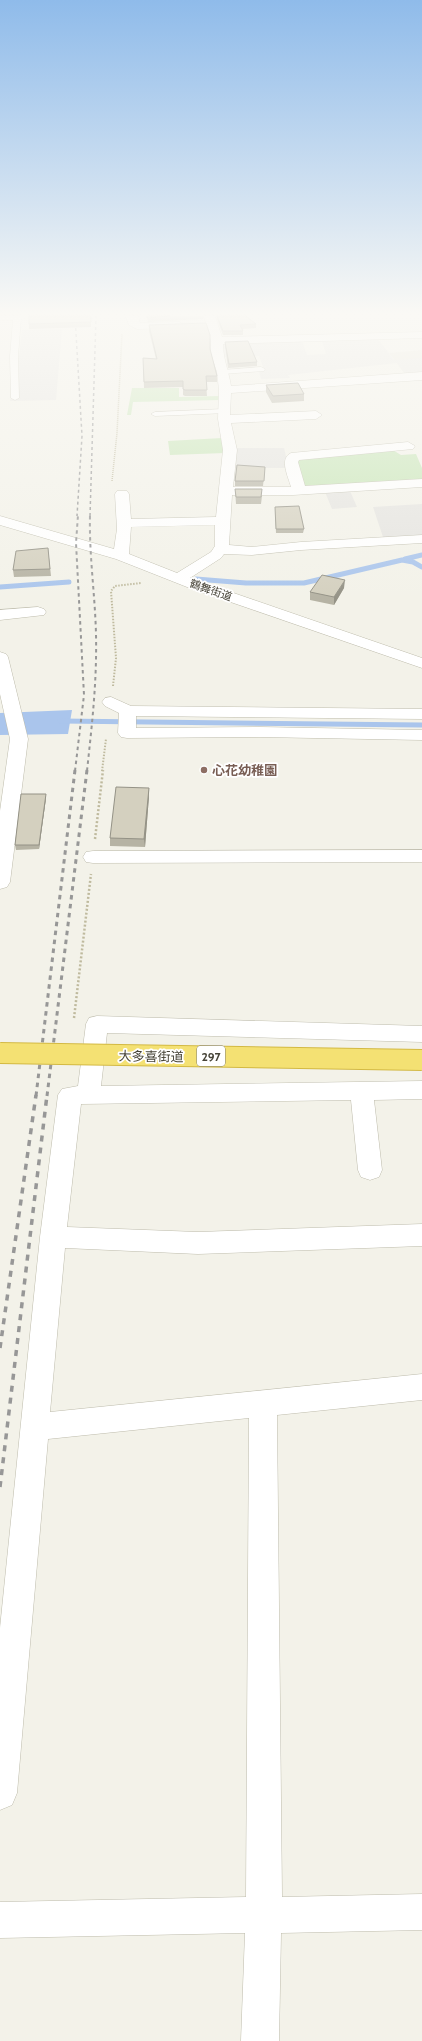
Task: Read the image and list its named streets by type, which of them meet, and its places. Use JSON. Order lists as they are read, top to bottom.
{
  "streets": {
    "highway": ["大多喜街道", "297"],
    "street": ["鶴舞街道"]
  },
  "places": ["心花幼稚園"]
}
